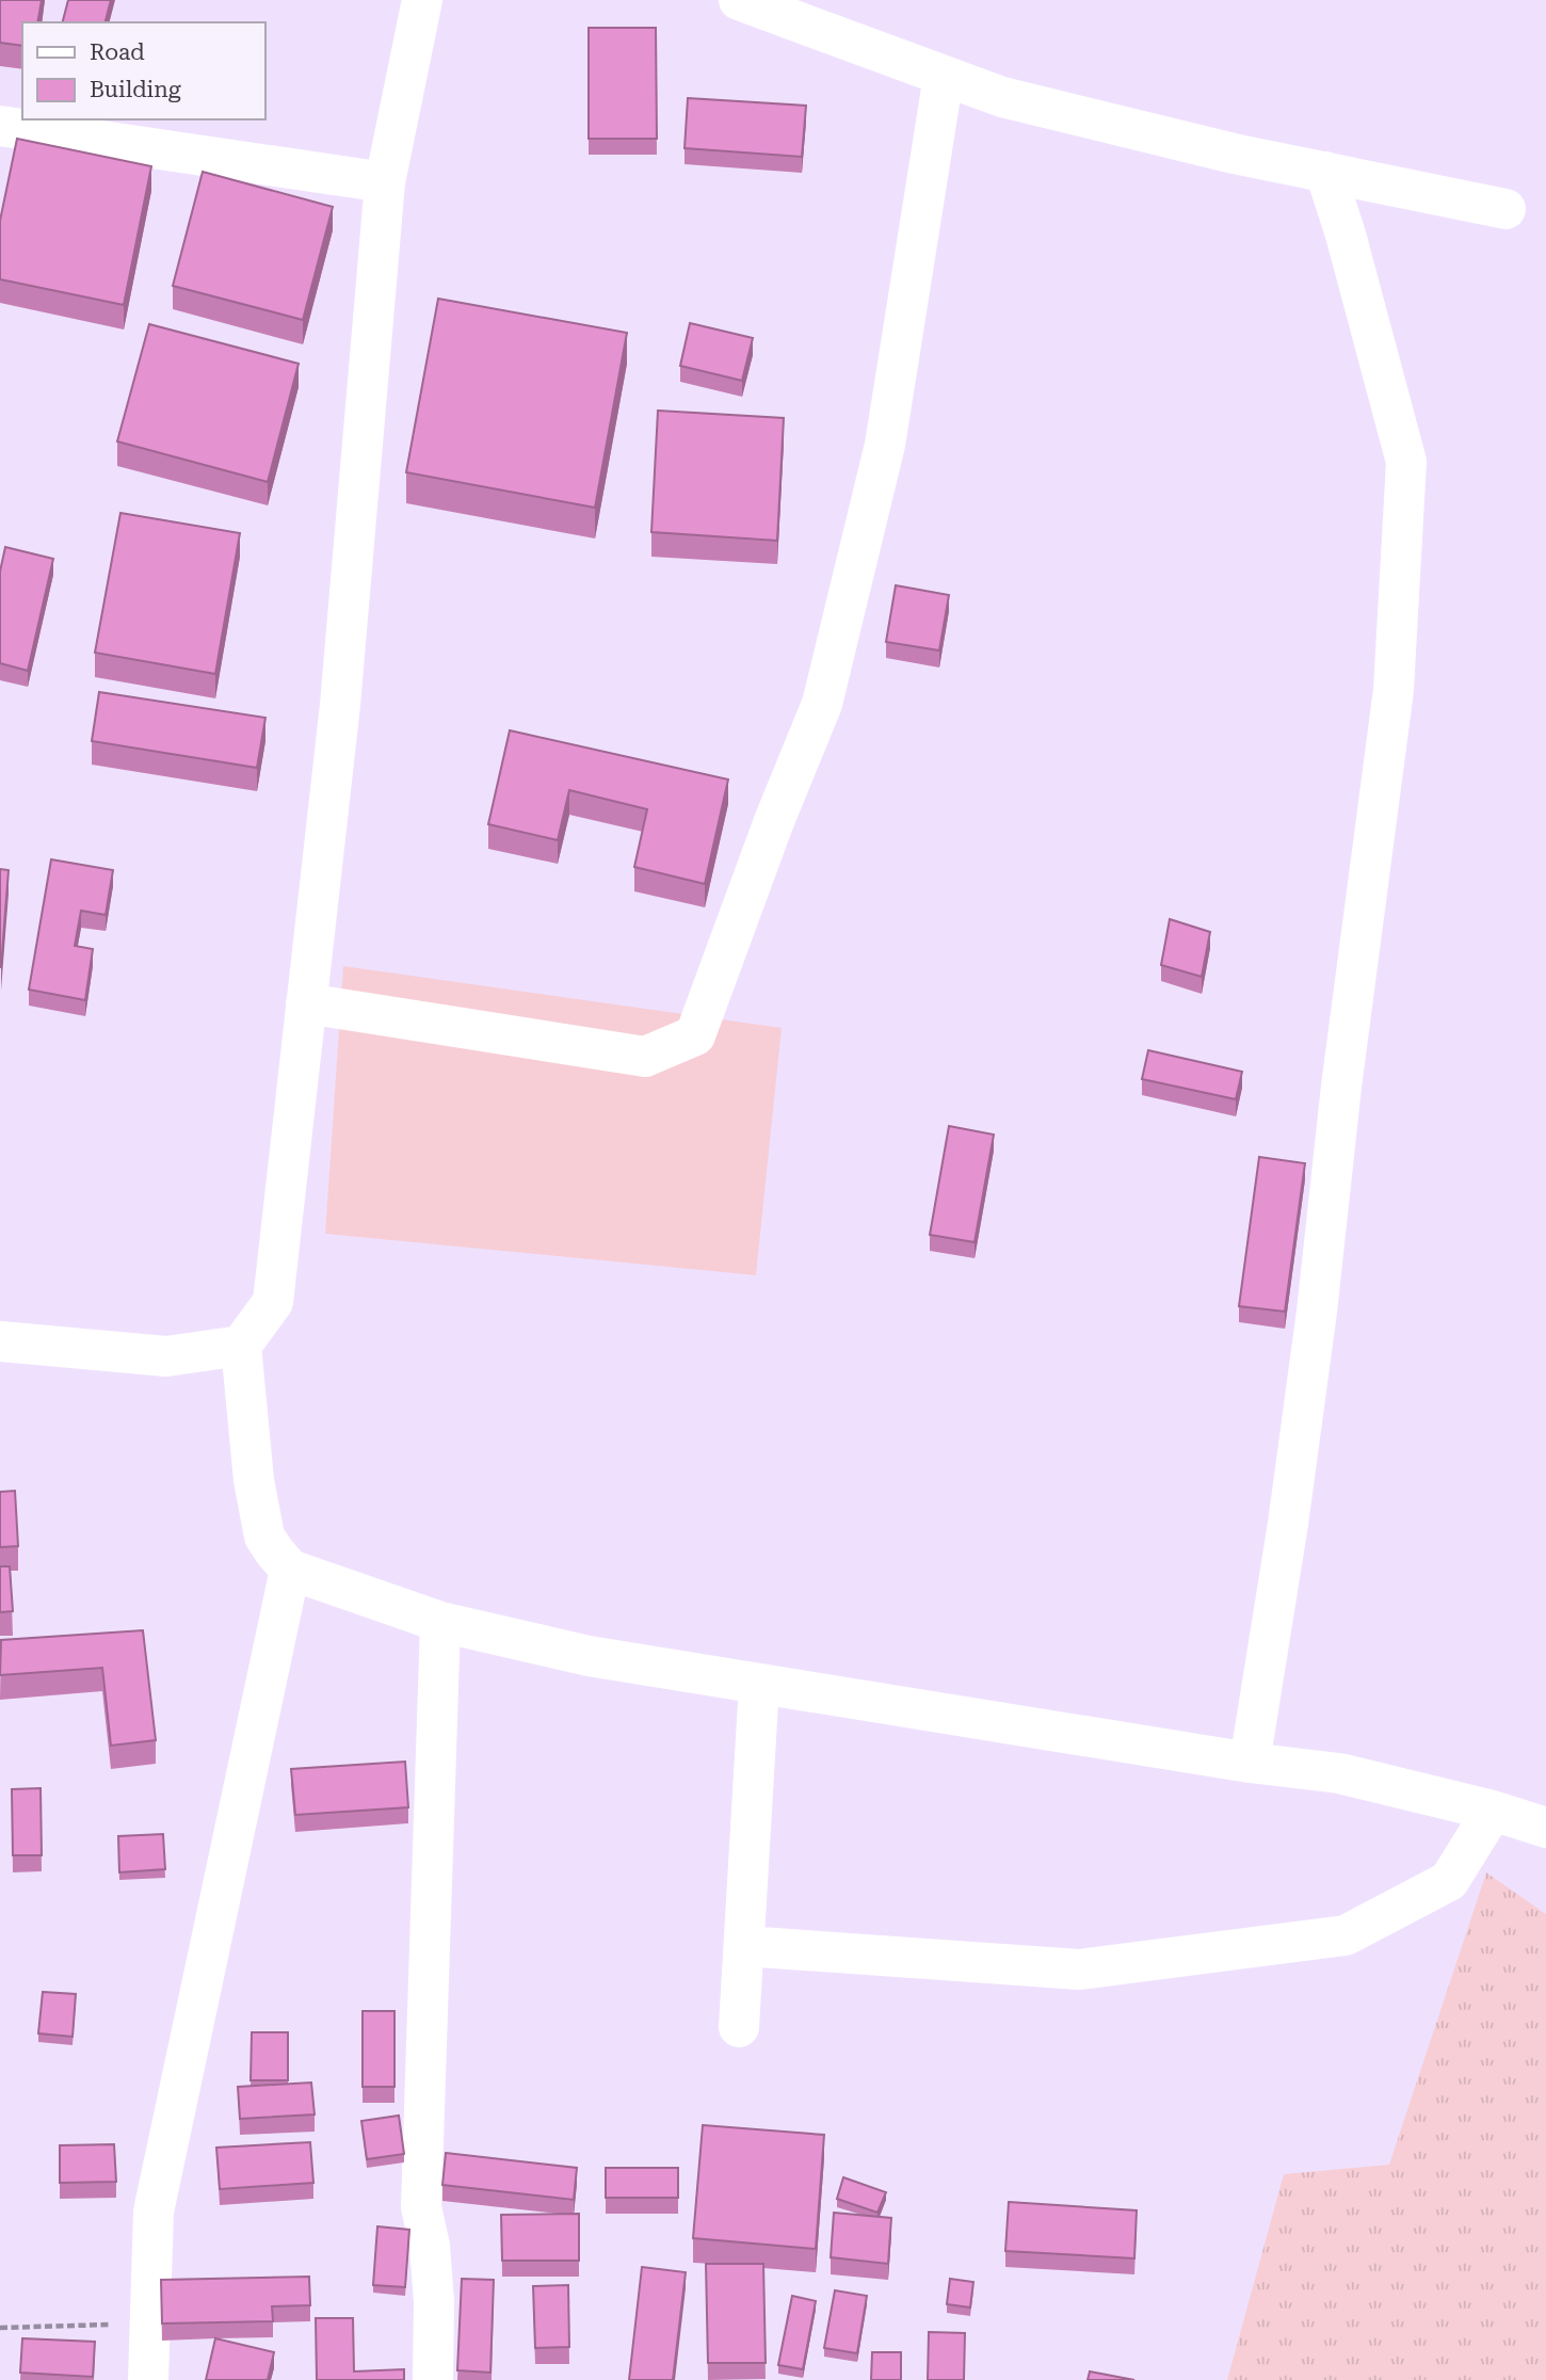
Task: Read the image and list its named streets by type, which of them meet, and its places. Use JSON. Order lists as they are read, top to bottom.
{
  "legend": ["Road", "Building"]
}
